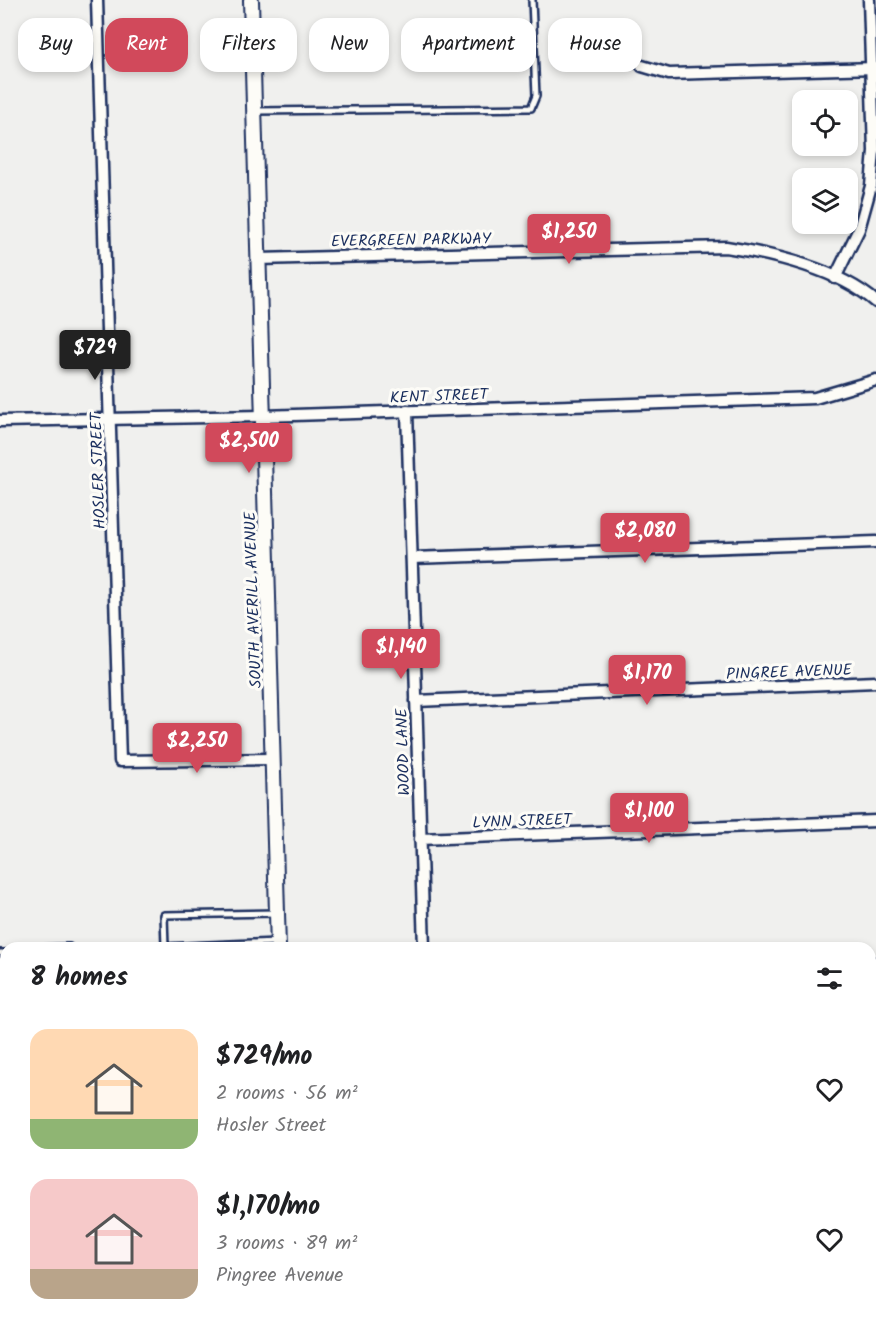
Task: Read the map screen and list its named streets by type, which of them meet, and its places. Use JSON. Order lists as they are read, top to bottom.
{
  "streets": {
    "street": [
      "EVERGREEN PARKWAY",
      "KENT STREET",
      "HOSLER STREET",
      "SOUTH AVERILL AVENUE",
      "PINGREE AVENUE",
      "WOOD LANE",
      "LYNN STREET"
    ]
  },
  "crossings": [
    ["EVERGREEN PARKWAY", "SOUTH AVERILL AVENUE"],
    ["KENT STREET", "HOSLER STREET"],
    ["KENT STREET", "SOUTH AVERILL AVENUE"],
    ["KENT STREET", "WOOD LANE"],
    ["HOSLER STREET", "SOUTH AVERILL AVENUE"],
    ["PINGREE AVENUE", "WOOD LANE"],
    ["WOOD LANE", "LYNN STREET"]
  ],
  "page": {
    "chip": [
      "Buy",
      "Rent",
      "Filters",
      "New",
      "Apartment",
      "House"
    ],
    "price": [
      "$1,250",
      "$729",
      "$2,500",
      "$2,080",
      "$1,140",
      "$1,170",
      "$2,250",
      "$1,100"
    ],
    "heading": "8 homes",
    "list": [
      {
        "name": "$729/mo",
        "note": "2 rooms · 56 m² · Hosler Street"
      },
      {
        "name": "$1,170/mo",
        "note": "3 rooms · 89 m² · Pingree Avenue"
      }
    ]
  }
}
